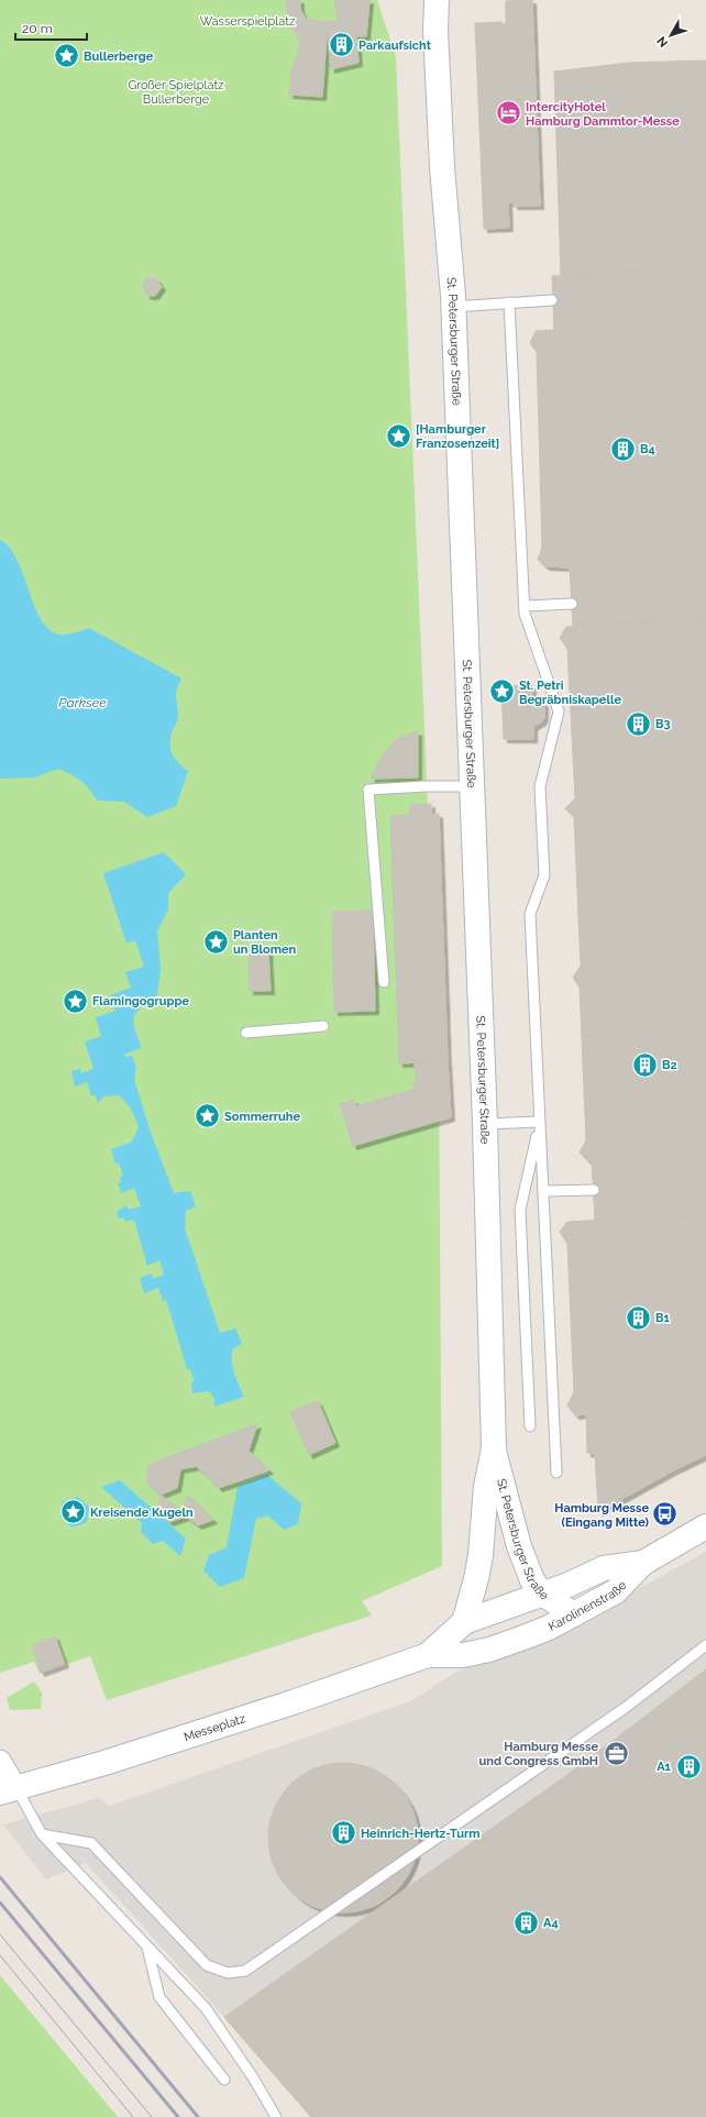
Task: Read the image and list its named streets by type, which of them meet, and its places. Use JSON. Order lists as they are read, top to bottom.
{
  "streets": {
    "street": ["St. Petersburger Straße", "Karolinenstraße", "Messeplatz"]
  },
  "crossings": [
    ["St. Petersburger Straße", "Karolinenstraße"],
    ["St. Petersburger Straße", "Messeplatz"],
    ["Karolinenstraße", "Messeplatz"]
  ],
  "water": ["Parksee"],
  "parks": ["Wasserspielplatz", "Großer Spielplatz Bullerberge"],
  "places": {
    "building": [
      "Parkaufsicht",
      "B4",
      "B3",
      "B2",
      "B1",
      "A1",
      "Heinrich-Hertz-Turm",
      "A4"
    ],
    "place": [
      "Bullerberge",
      "[Hamburger Franzosenzeit]",
      "St. Petri Begräbniskapelle",
      "Planten un Blomen",
      "Flamingogruppe",
      "Sommerruhe",
      "Kreisende Kugeln"
    ],
    "hotel": ["IntercityHotel Hamburg Dammtor-Messe"],
    "bus stop": ["Hamburg Messe (Eingang Mitte)"],
    "office": ["Hamburg Messe und Congress GmbH"]
  },
  "scale_bar": "20 m",
  "north": "bottom left"
}
